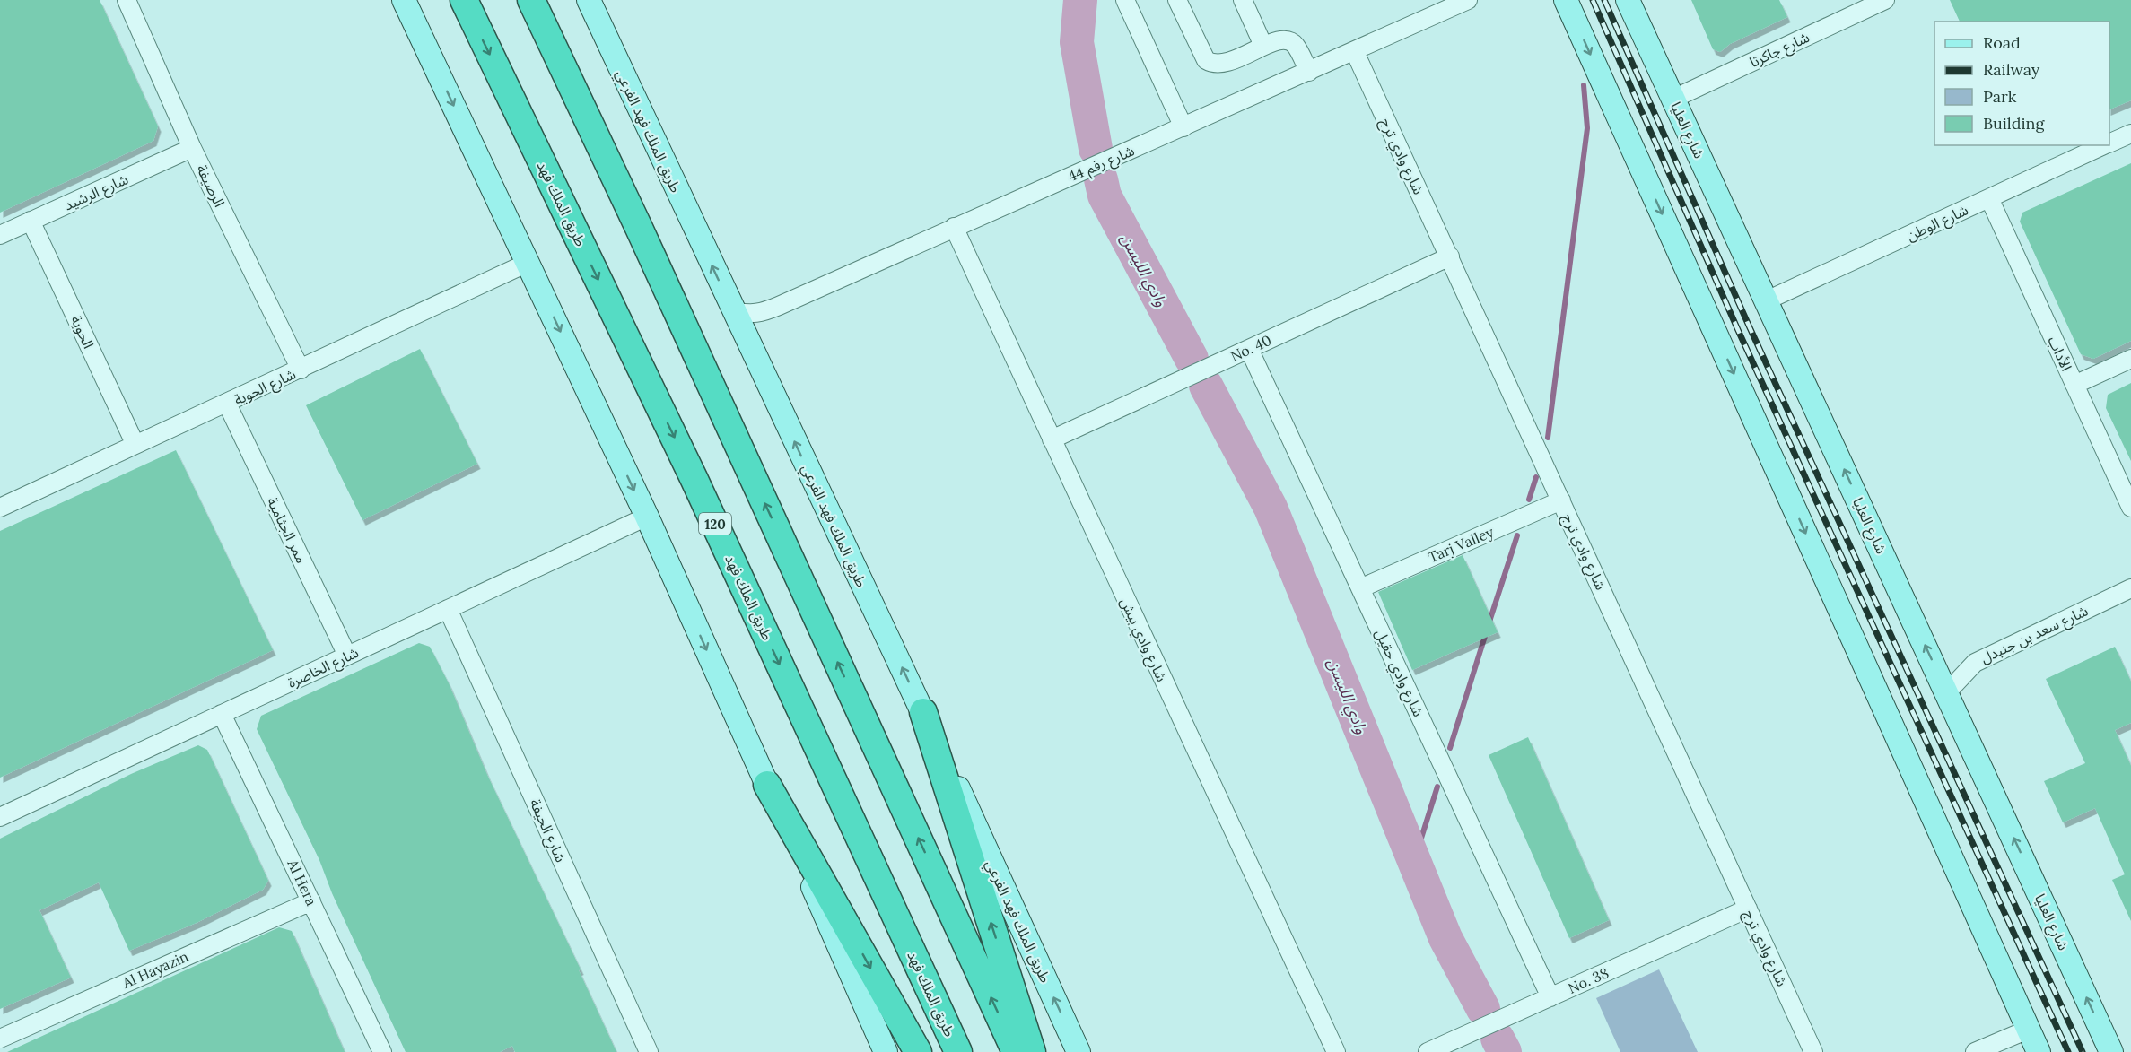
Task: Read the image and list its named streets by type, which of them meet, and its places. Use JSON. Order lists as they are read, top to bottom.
{
  "streets": {
    "highway": ["طريق الملك فهد", "120"],
    "main road": ["شارع العليا", "طريق الملك فهد الفرعي"],
    "street": [
      "شارع جاكرتا",
      "شارع وادي ترج",
      "شارع رقم 44",
      "الرصيفة",
      "شارع الرشيد",
      "شارع الوطن",
      "الحوية",
      "No. 40",
      "الأداب",
      "شارع الحوية",
      "ممر الجثامية",
      "Tarj Valley",
      "شارع سعد بن جنيدل",
      "شارع وادي بيش",
      "شارع الخاصرة",
      "شارع وادي حقيل",
      "شارع الحيفة",
      "Al Hera",
      "Al Hayazin",
      "No. 38"
    ]
  },
  "crossings": [
    ["شارع جاكرتا", "شارع العليا"],
    ["شارع العليا", "شارع الوطن"],
    ["شارع العليا", "شارع سعد بن جنيدل"],
    ["طريق الملك فهد الفرعي", "شارع رقم 44"],
    ["شارع وادي ترج", "شارع رقم 44"],
    ["شارع وادي ترج", "No. 40"],
    ["شارع وادي ترج", "Tarj Valley"],
    ["شارع وادي ترج", "No. 38"],
    ["شارع رقم 44", "شارع وادي بيش"],
    ["الرصيفة", "شارع الرشيد"],
    ["الرصيفة", "شارع الحوية"],
    ["شارع الرشيد", "الحوية"],
    ["شارع الوطن", "الأداب"],
    ["الحوية", "شارع الحوية"],
    ["No. 40", "شارع وادي بيش"],
    ["No. 40", "شارع وادي حقيل"],
    ["شارع الحوية", "ممر الجثامية"],
    ["ممر الجثامية", "شارع الخاصرة"],
    ["Tarj Valley", "شارع وادي حقيل"],
    ["شارع الخاصرة", "شارع الحيفة"],
    ["شارع الخاصرة", "Al Hera"],
    ["شارع وادي حقيل", "No. 38"],
    ["Al Hera", "Al Hayazin"]
  ],
  "water": ["وادي الليسن"],
  "legend": [
    "Road",
    "Railway",
    "Park",
    "Building"
  ]
}
